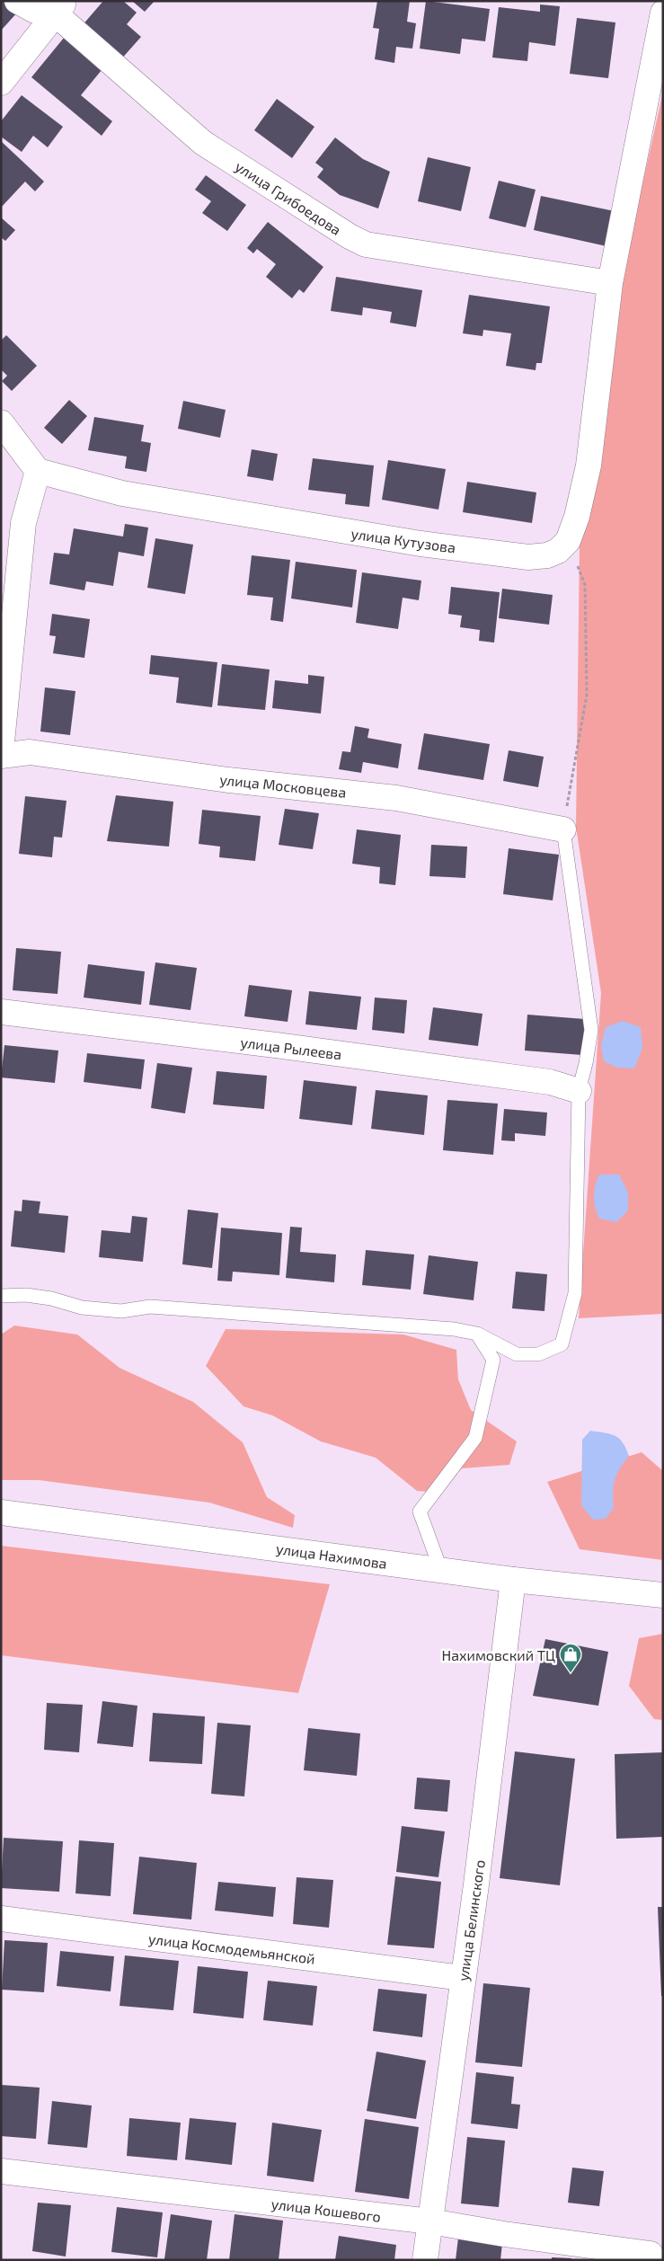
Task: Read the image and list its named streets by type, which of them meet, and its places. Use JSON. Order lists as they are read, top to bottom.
{
  "streets": {
    "street": [
      "улица Грибоедова",
      "улица Кутузова",
      "улица Московцева",
      "улица Рылеева",
      "улица Нахимова",
      "улица Белинского",
      "улица Космодемьянской",
      "улица Кошевого"
    ]
  },
  "crossings": [
    ["улица Нахимова", "улица Белинского"],
    ["улица Белинского", "улица Космодемьянской"],
    ["улица Белинского", "улица Кошевого"]
  ],
  "places": {
    "shop": ["Нахимовский ТЦ"]
  }
}
